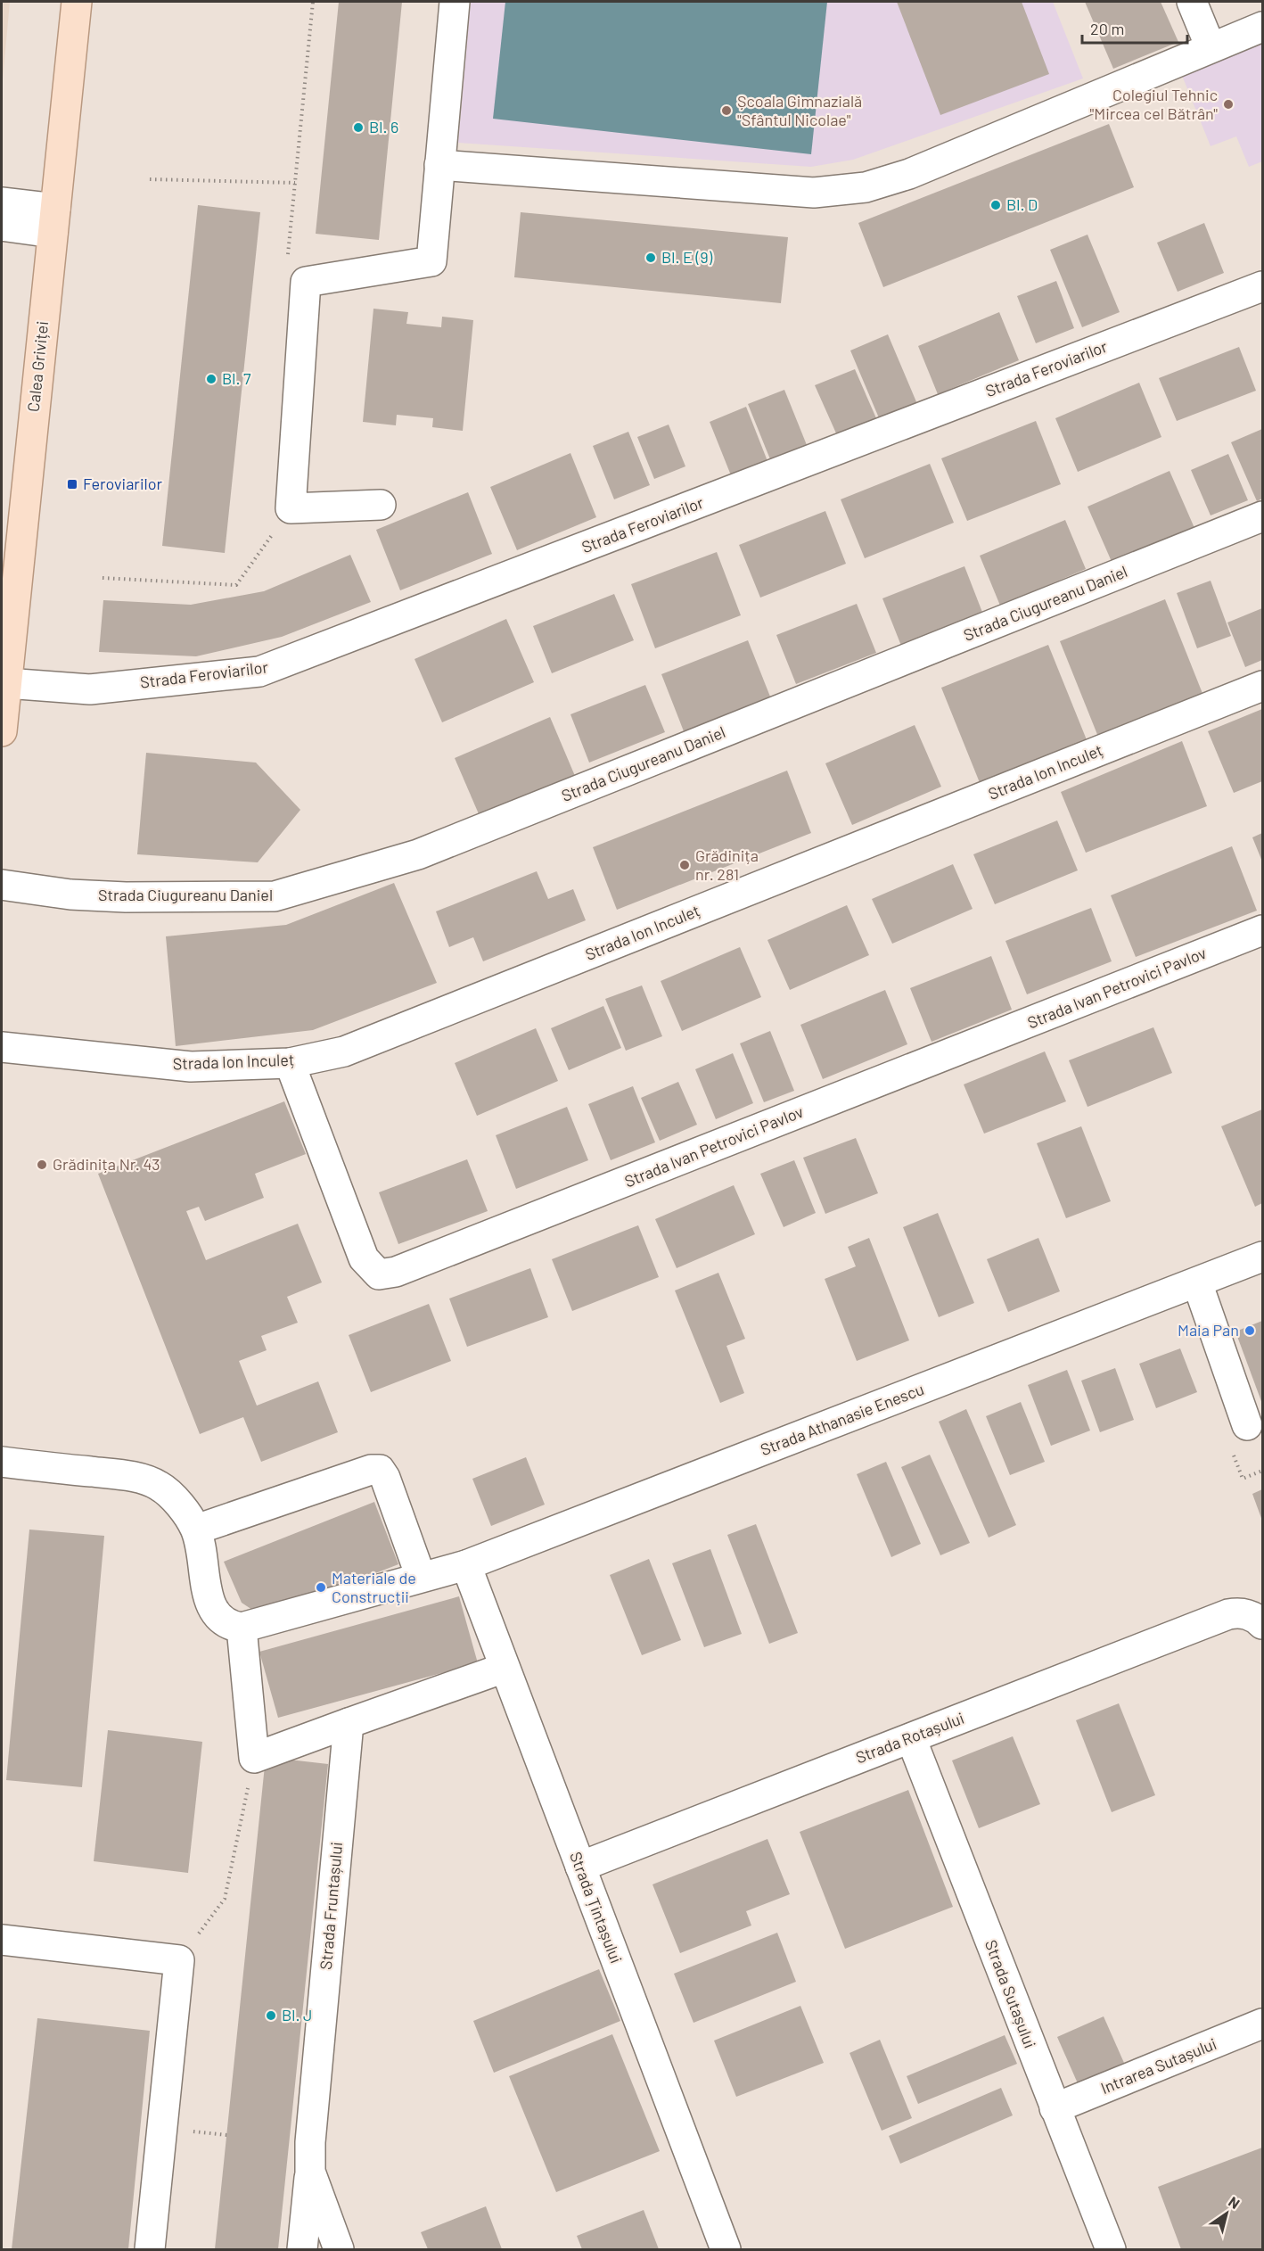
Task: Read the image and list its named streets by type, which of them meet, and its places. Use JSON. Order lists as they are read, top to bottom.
{
  "streets": {
    "main road": ["Calea Griviței"],
    "street": [
      "Strada Feroviarilor",
      "Strada Ciugureanu Daniel",
      "Strada Ion Inculeț",
      "Strada Ivan Petrovici Pavlov",
      "Strada Athanasie Enescu",
      "Strada Rotașului",
      "Strada Fruntașului",
      "Strada Țintașului",
      "Strada Sutașului",
      "Intrarea Sutașului"
    ]
  },
  "crossings": [
    ["Calea Griviței", "Strada Feroviarilor"],
    ["Strada Ion Inculeț", "Strada Ivan Petrovici Pavlov"],
    ["Strada Athanasie Enescu", "Strada Țintașului"],
    ["Strada Rotașului", "Strada Țintașului"],
    ["Strada Rotașului", "Strada Sutașului"],
    ["Strada Sutașului", "Intrarea Sutașului"]
  ],
  "places": {
    "other": [
      "Colegiul Tehnic \"Mircea cel Bătrân\"",
      "Școala Gimnazială \"Sfântul Nicolae\"",
      "Bl. 6",
      "Bl. D",
      "Bl. E (9)",
      "Bl. 7",
      "Grădinița nr. 281",
      "Grădinița Nr. 43",
      "Maia Pan",
      "Materiale de Construcții",
      "Bl. J"
    ],
    "transit": ["Feroviarilor"]
  },
  "scale_bar": "20 m",
  "north": "top right"
}
